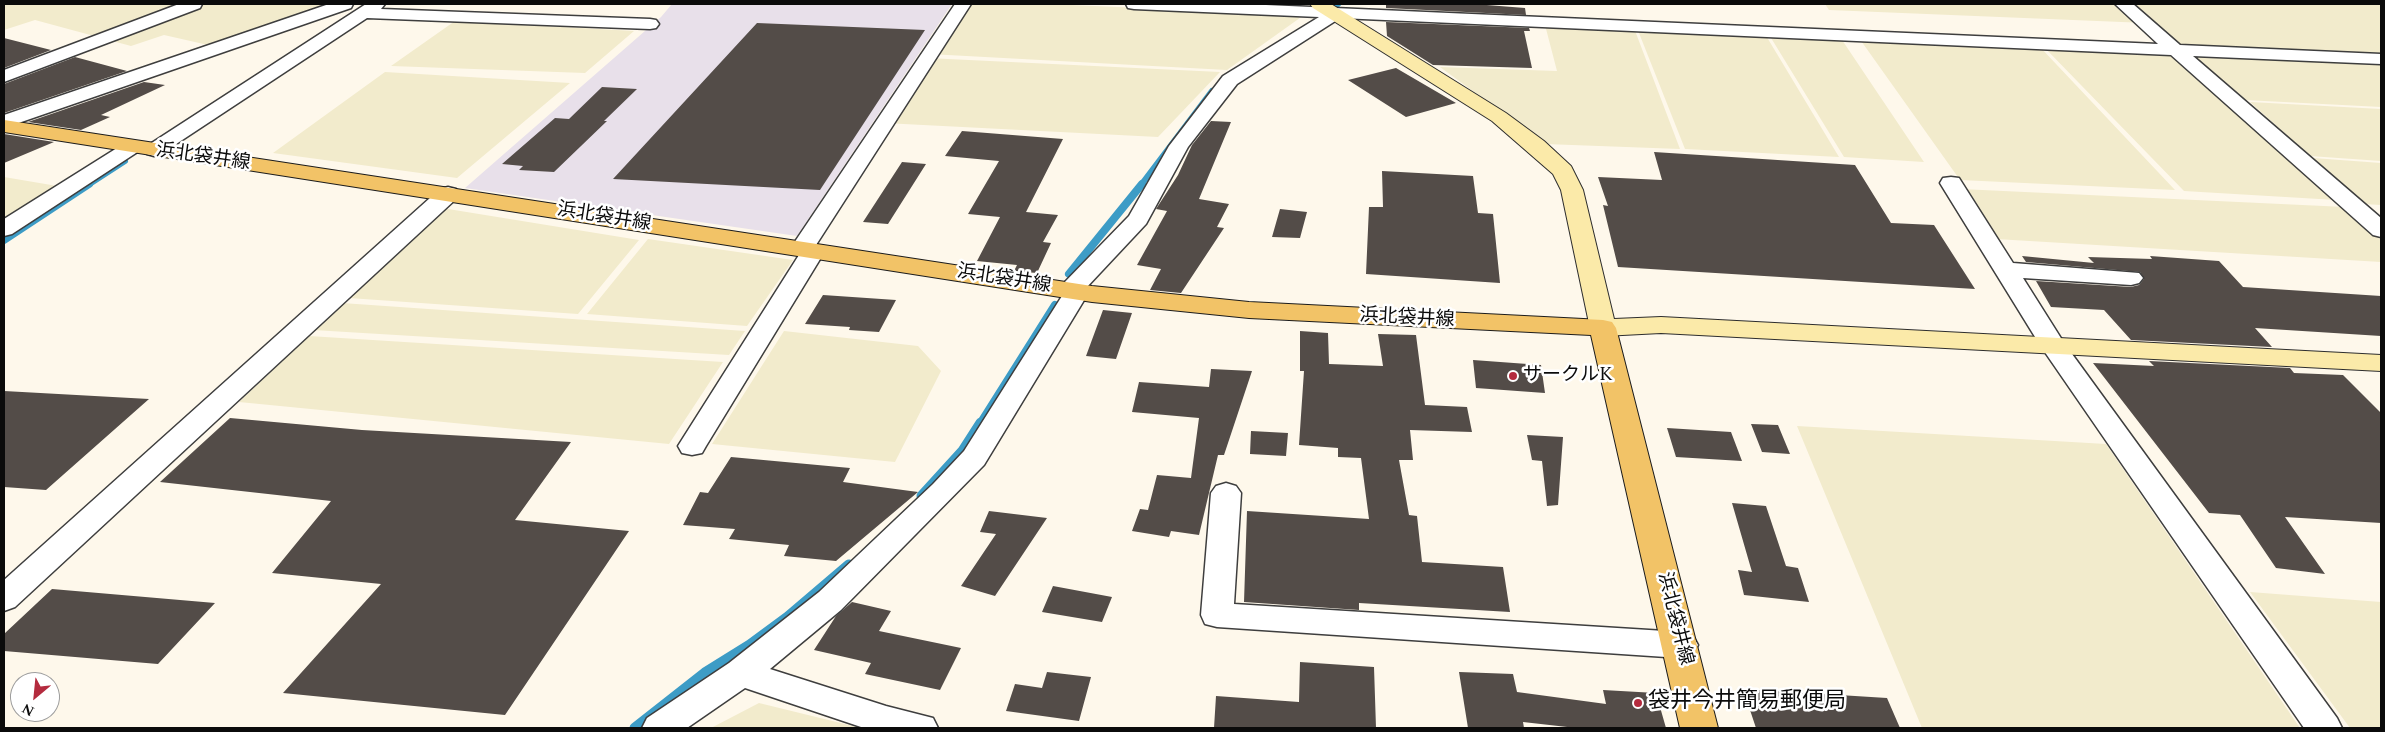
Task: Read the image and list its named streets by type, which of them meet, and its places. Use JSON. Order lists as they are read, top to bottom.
{
  "streets": {
    "main road": ["浜北袋井線"]
  },
  "places": ["サークルK", "袋井今井簡易郵便局"],
  "north": "bottom left"
}
